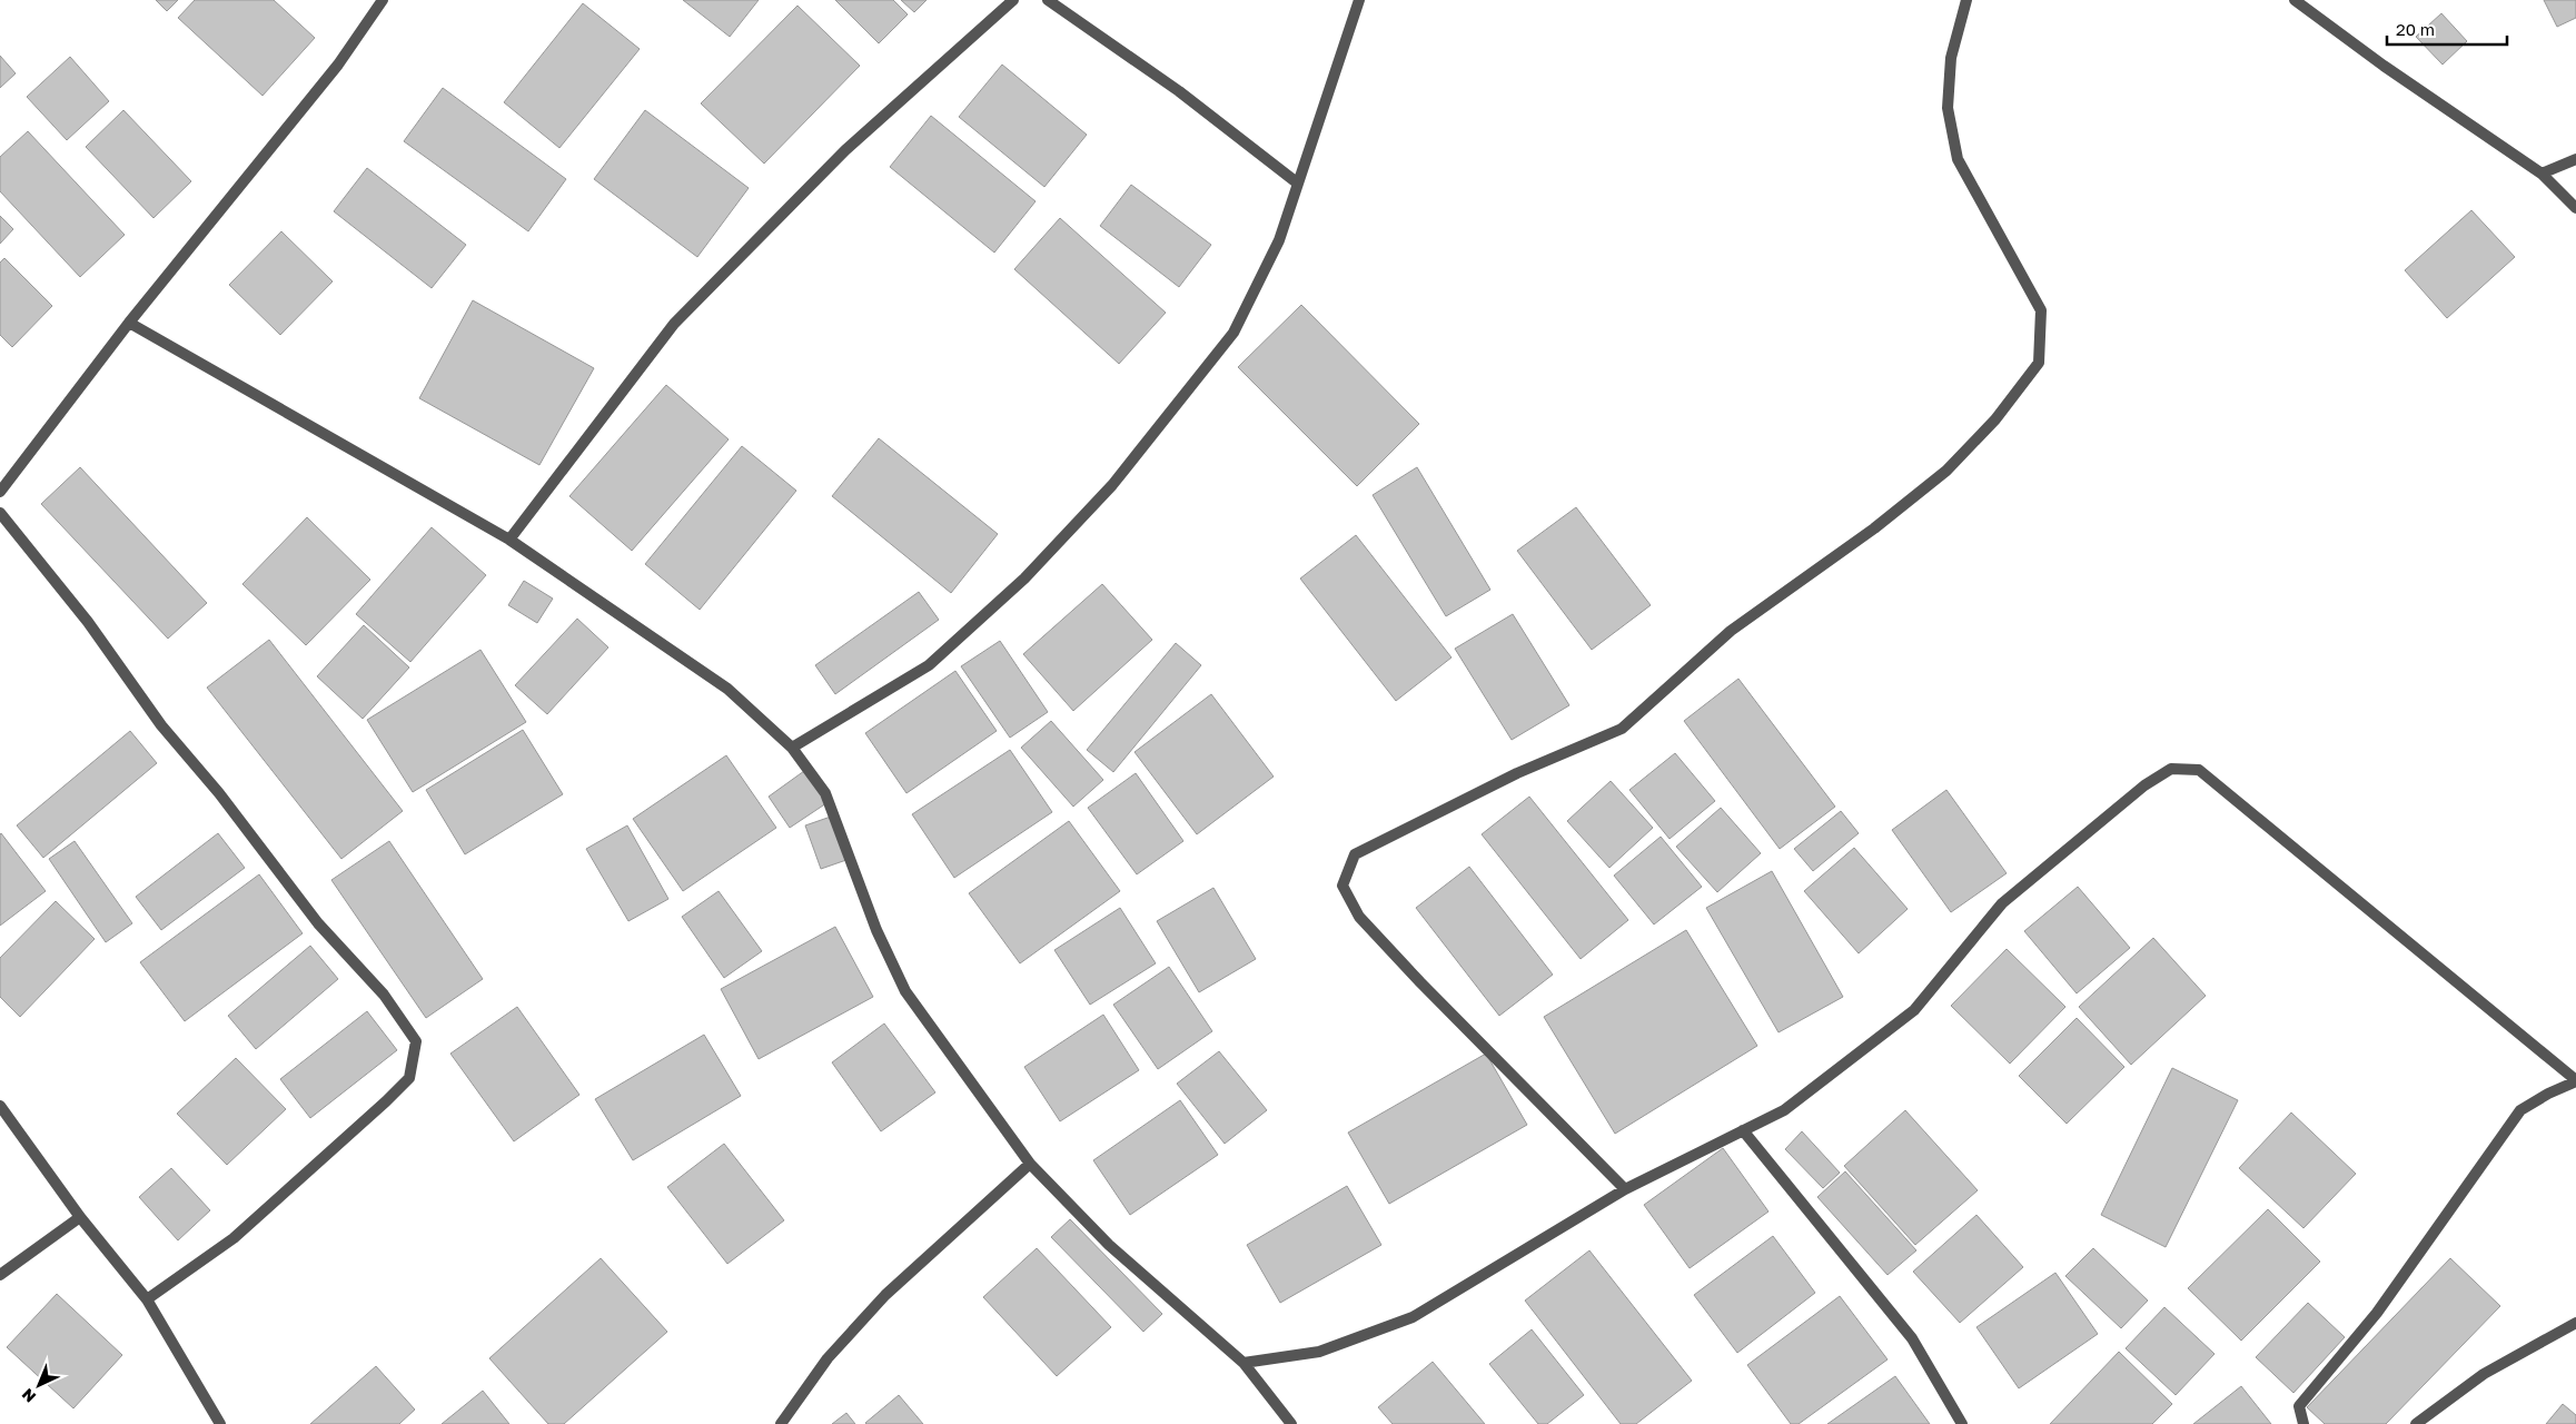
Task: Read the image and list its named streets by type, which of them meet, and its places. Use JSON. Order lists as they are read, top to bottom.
{
  "scale_bar": "20 m",
  "north": "bottom left"
}
